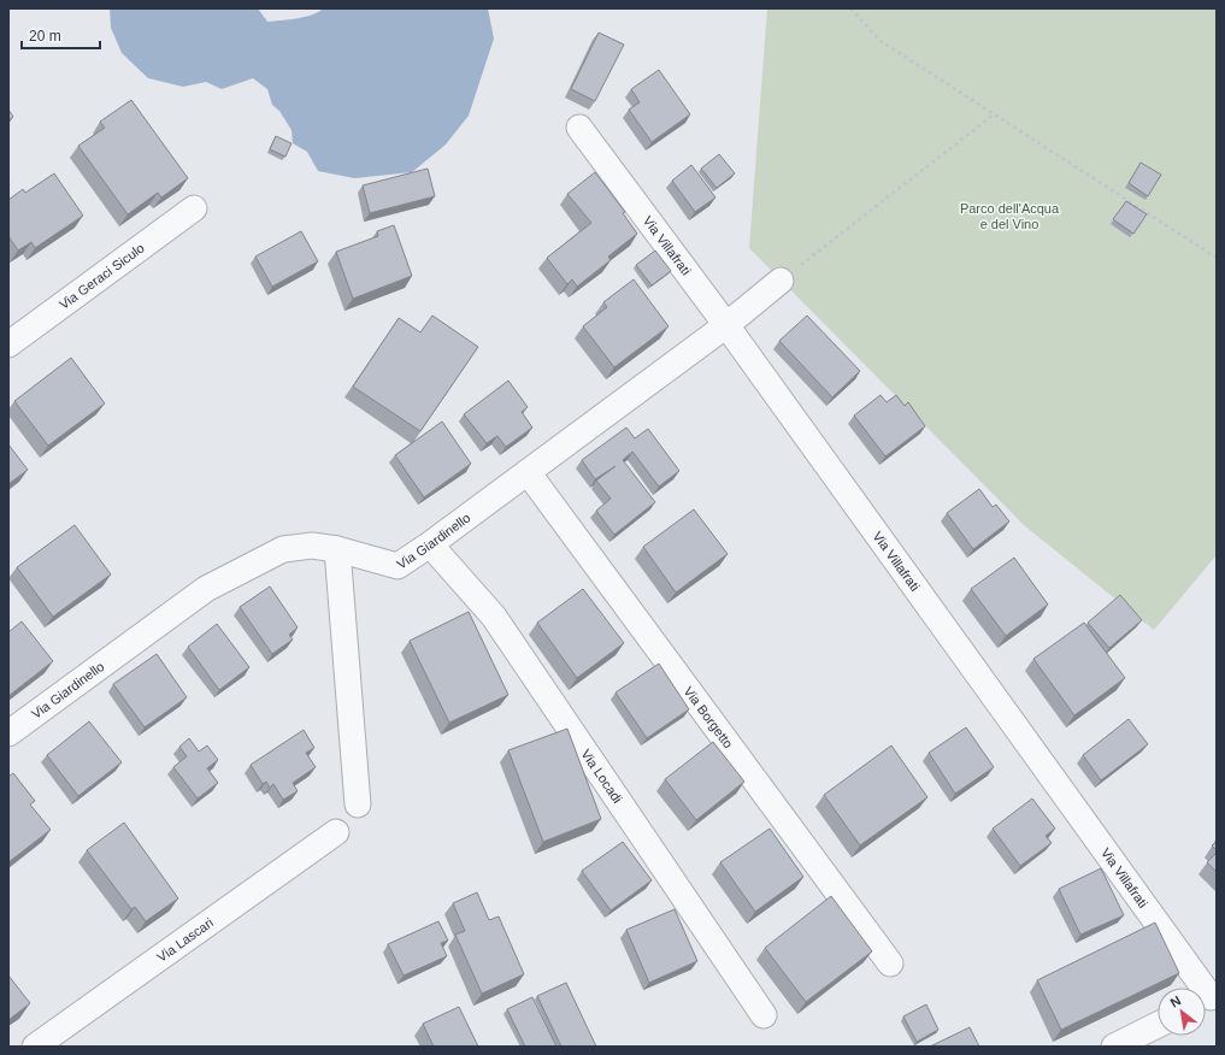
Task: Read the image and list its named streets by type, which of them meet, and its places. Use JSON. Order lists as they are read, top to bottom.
{
  "streets": {
    "street": [
      "Via Villafrati",
      "Via Geraci Siculo",
      "Via Giardinello",
      "Via Borgetto",
      "Via Locadi",
      "Via Lascari"
    ]
  },
  "crossings": [
    ["Via Villafrati", "Via Giardinello"],
    ["Via Giardinello", "Via Borgetto"],
    ["Via Giardinello", "Via Locadi"]
  ],
  "parks": ["Parco dell'Acqua e del Vino"],
  "scale_bar": "20 m",
  "north": "top left"
}
